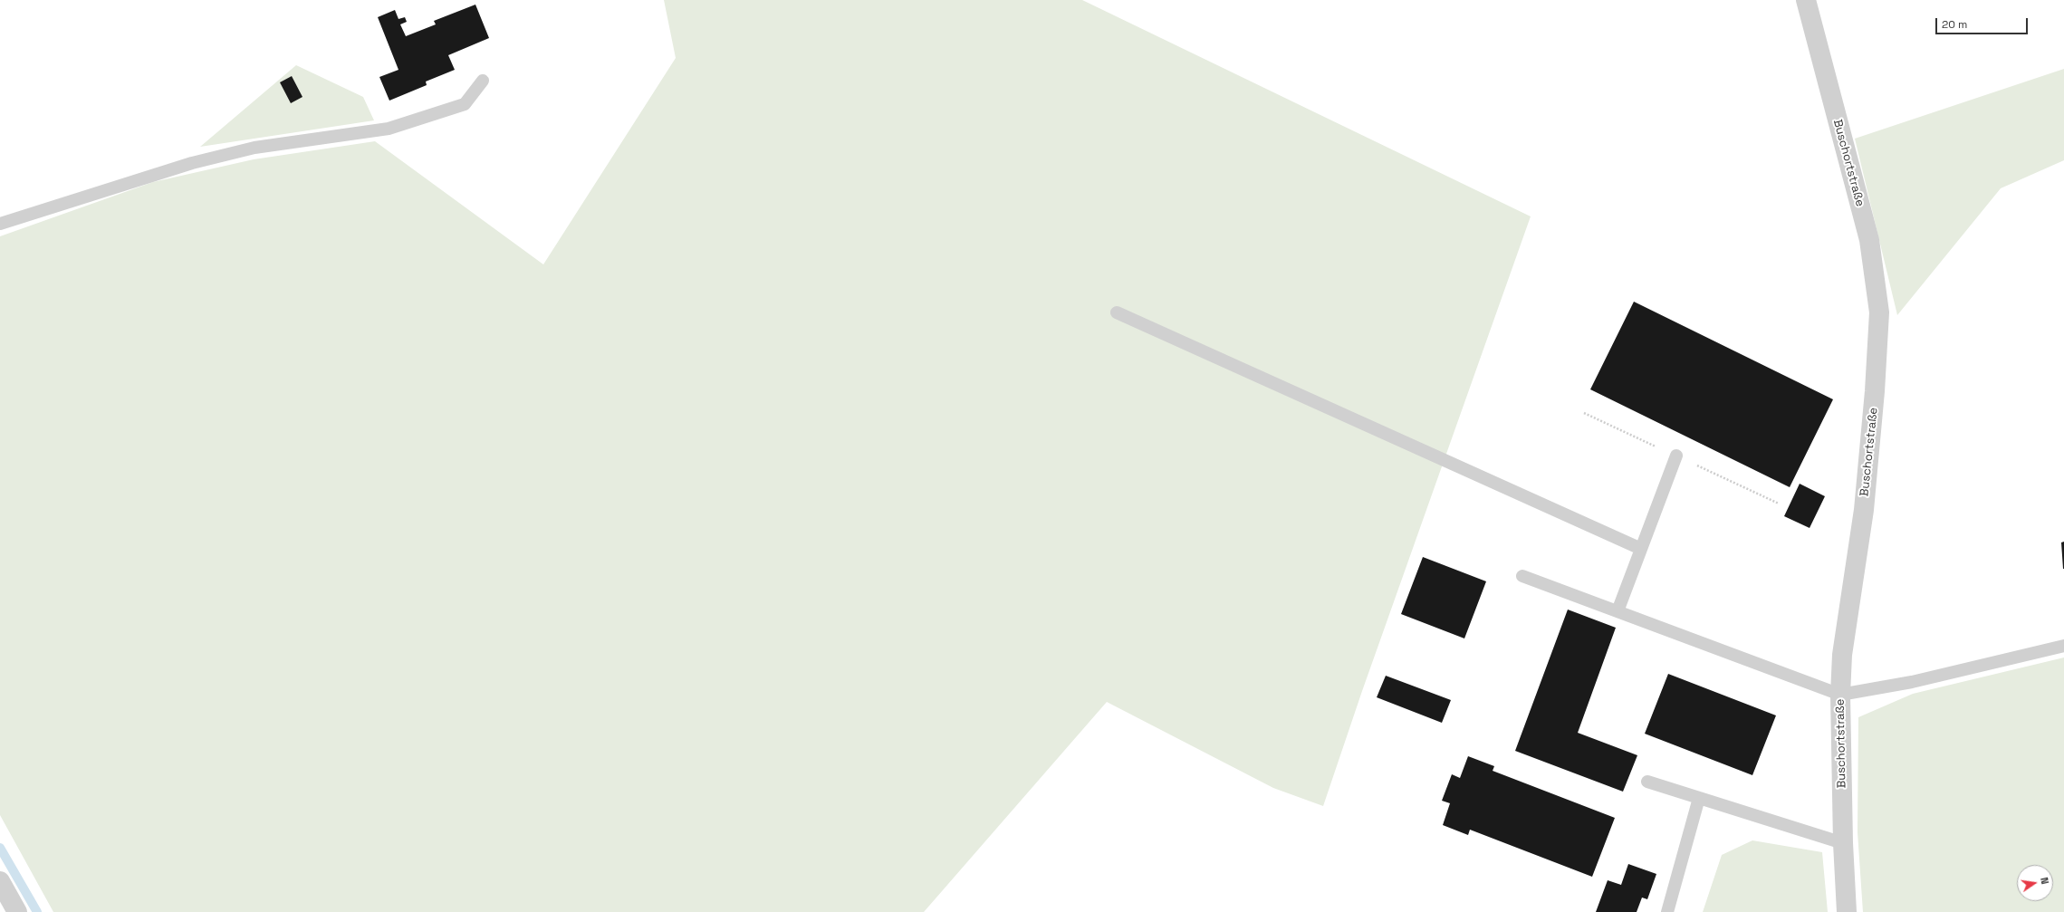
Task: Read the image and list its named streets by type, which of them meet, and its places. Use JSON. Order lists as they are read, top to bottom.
{
  "streets": {
    "street": ["Buschortstraße"]
  },
  "scale_bar": "20 m",
  "north": "right"
}
